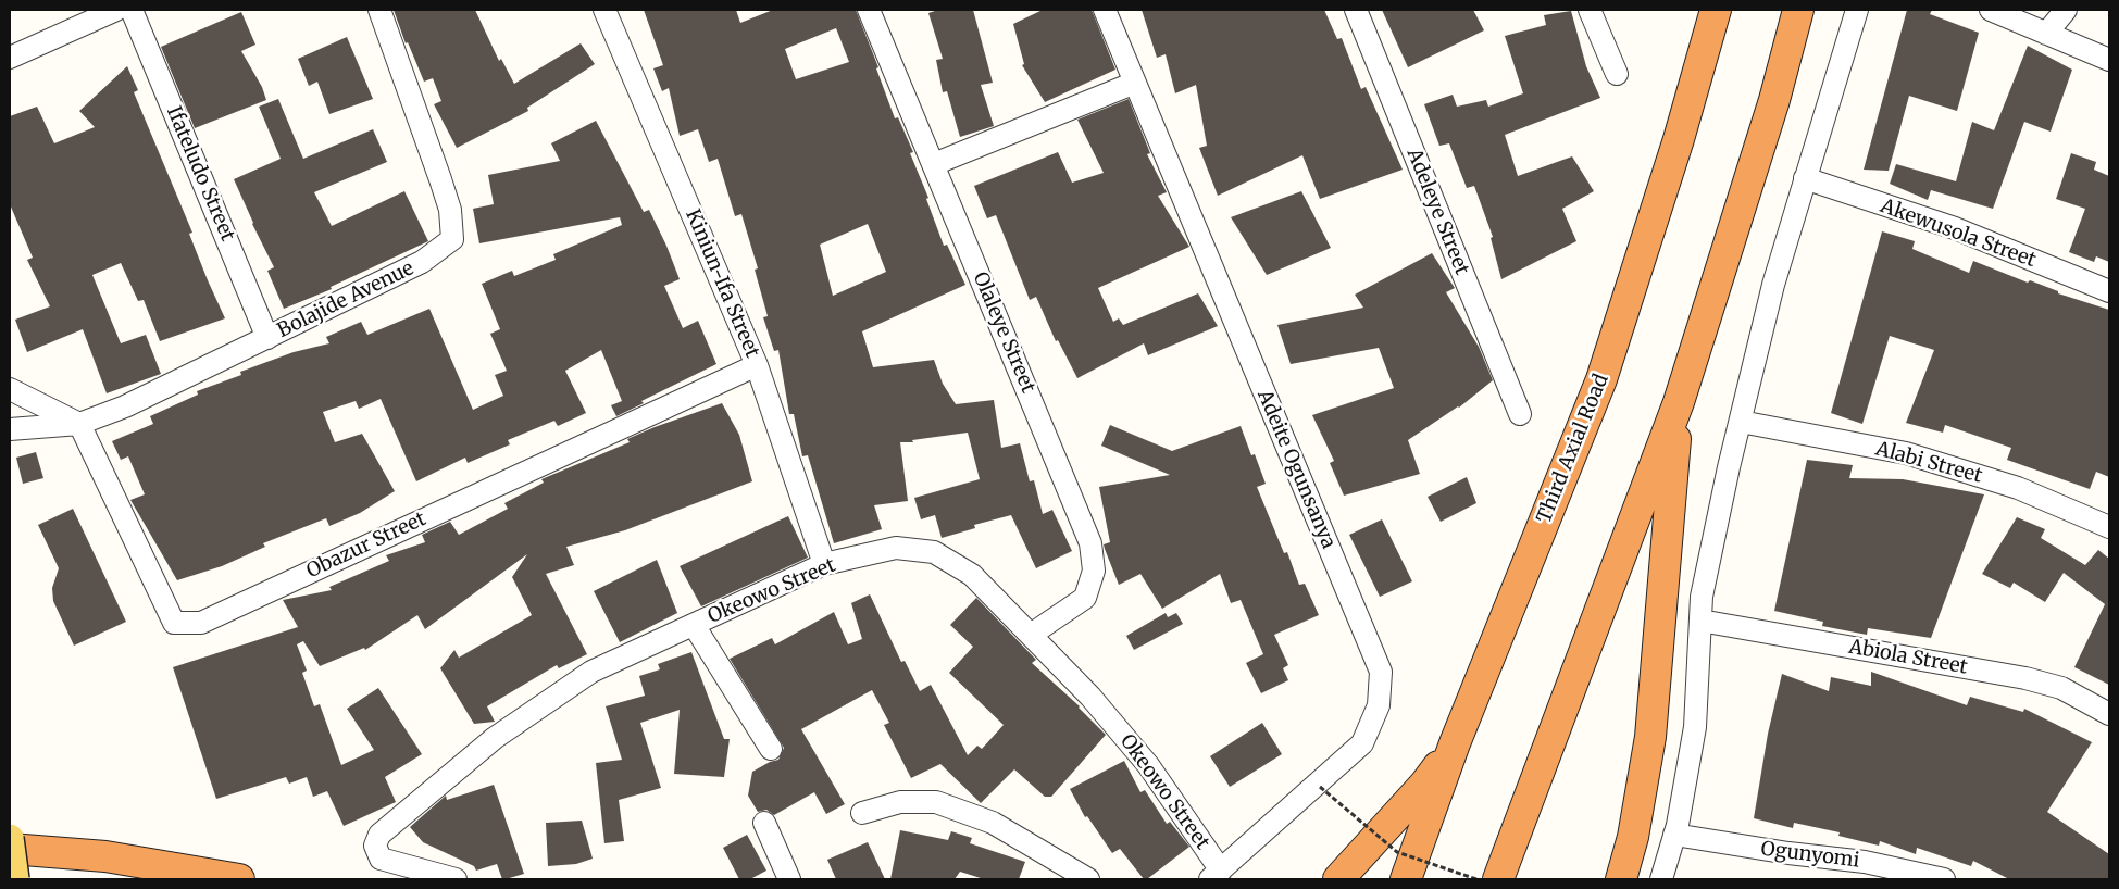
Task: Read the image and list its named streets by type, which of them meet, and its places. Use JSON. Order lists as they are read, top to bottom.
{
  "streets": {
    "highway": ["Third Axial Road"],
    "street": [
      "Ifateludo Street",
      "Adeleye Street",
      "Akewusola Street",
      "Kiniun-Ifa Street",
      "Bolajide Avenue",
      "Olaleye Street",
      "Alabi Street",
      "Adeite Ogunsanya",
      "Obazur Street",
      "Okeowo Street",
      "Abiola Street",
      "Ogunyomi"
    ]
  },
  "crossings": [
    ["Ifateludo Street", "Bolajide Avenue"],
    ["Kiniun-Ifa Street", "Obazur Street"],
    ["Kiniun-Ifa Street", "Okeowo Street"],
    ["Bolajide Avenue", "Obazur Street"],
    ["Olaleye Street", "Okeowo Street"],
    ["Adeite Ogunsanya", "Okeowo Street"]
  ]
}
